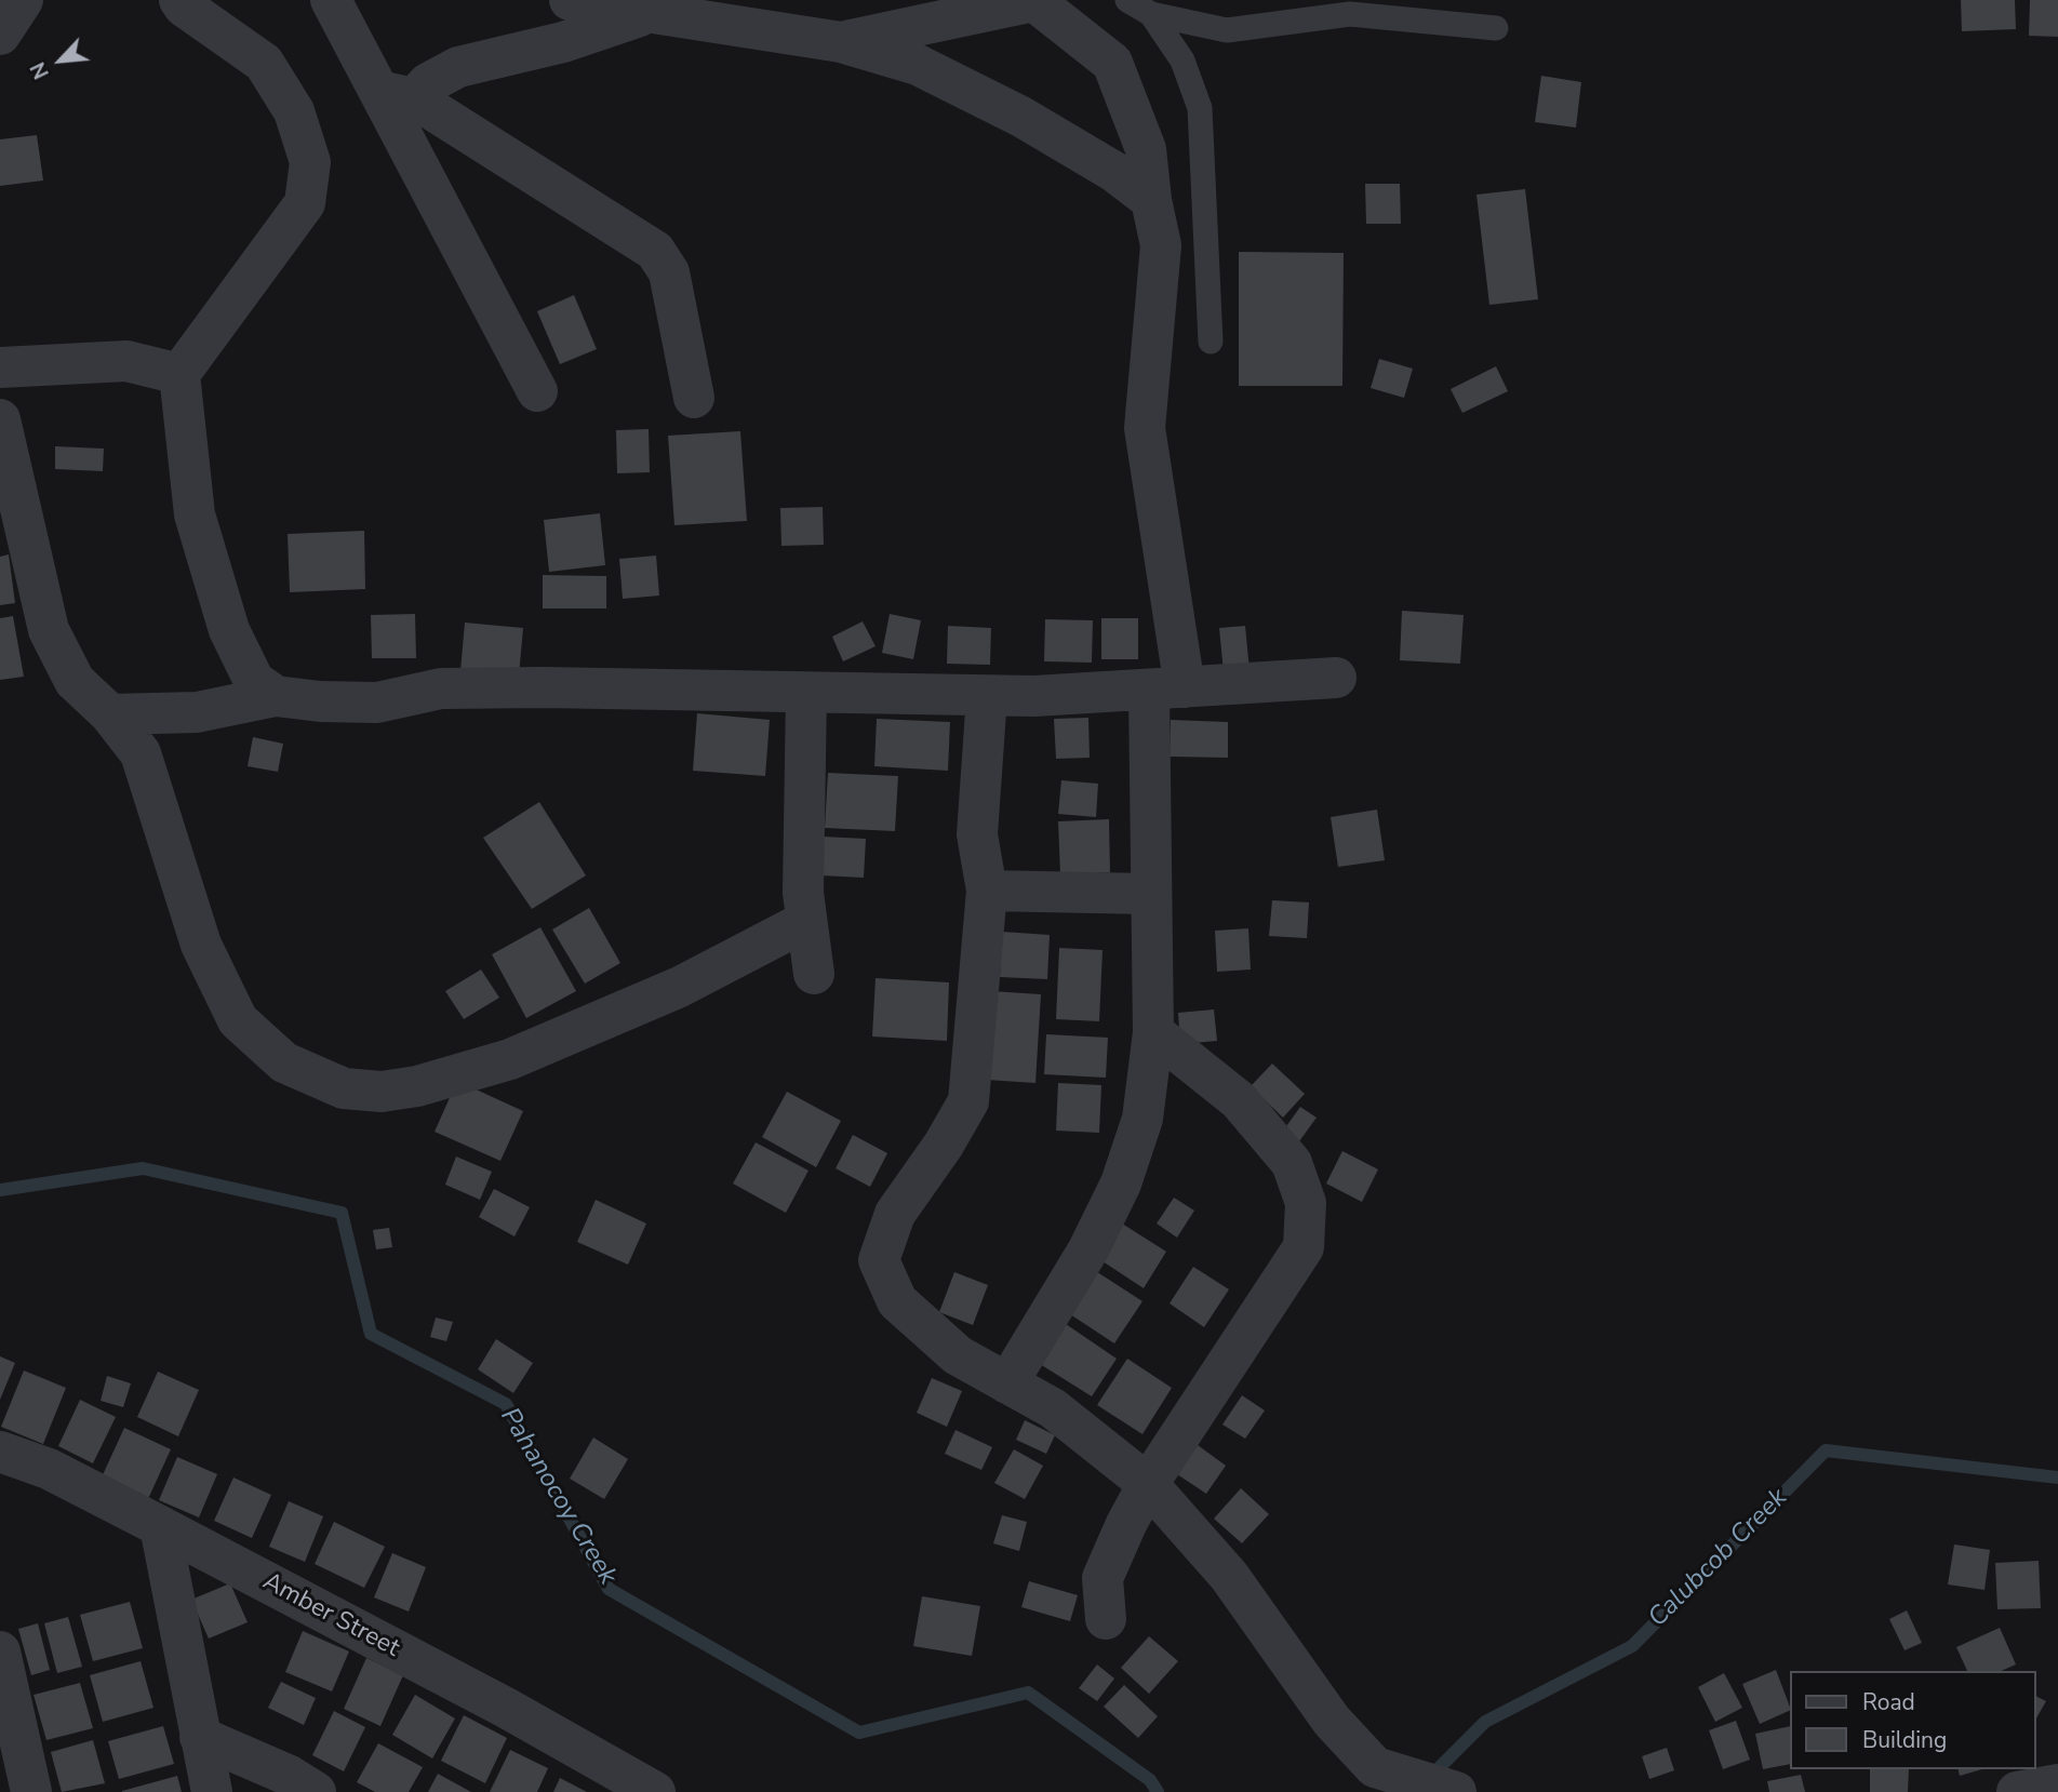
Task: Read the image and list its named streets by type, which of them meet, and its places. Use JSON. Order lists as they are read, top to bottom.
{
  "streets": {
    "street": ["Amber Street"]
  },
  "water": ["Pahanocoy Creek", "Calubcob Creek"],
  "legend": ["Road", "Building"],
  "north": "bottom left"
}
